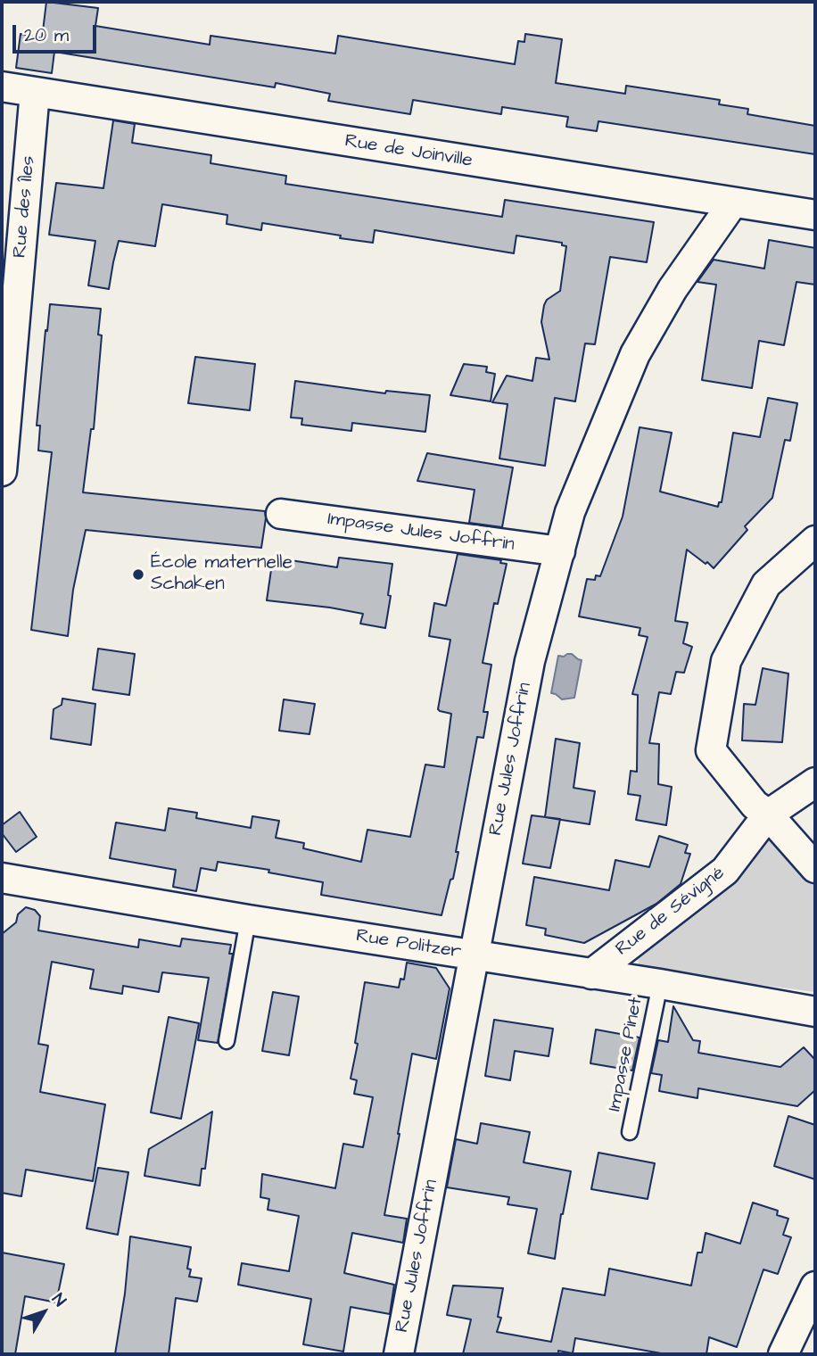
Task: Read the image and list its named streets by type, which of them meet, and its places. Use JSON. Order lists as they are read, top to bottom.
{
  "streets": {
    "street": [
      "Rue de Joinville",
      "Rue des Îles",
      "Impasse Jules Joffrin",
      "Rue Jules Joffrin",
      "Rue de Sévigné",
      "Rue Politzer"
    ],
    "lane": ["Impasse Pinet"]
  },
  "crossings": [
    ["Rue de Joinville", "Rue des Îles"],
    ["Rue de Joinville", "Rue Jules Joffrin"],
    ["Impasse Jules Joffrin", "Rue Jules Joffrin"],
    ["Rue Jules Joffrin", "Rue Politzer"],
    ["Rue de Sévigné", "Rue Politzer"],
    ["Rue Politzer", "Impasse Pinet"]
  ],
  "places": ["École maternelle Schaken"],
  "scale_bar": "20 m",
  "north": "top right"
}
